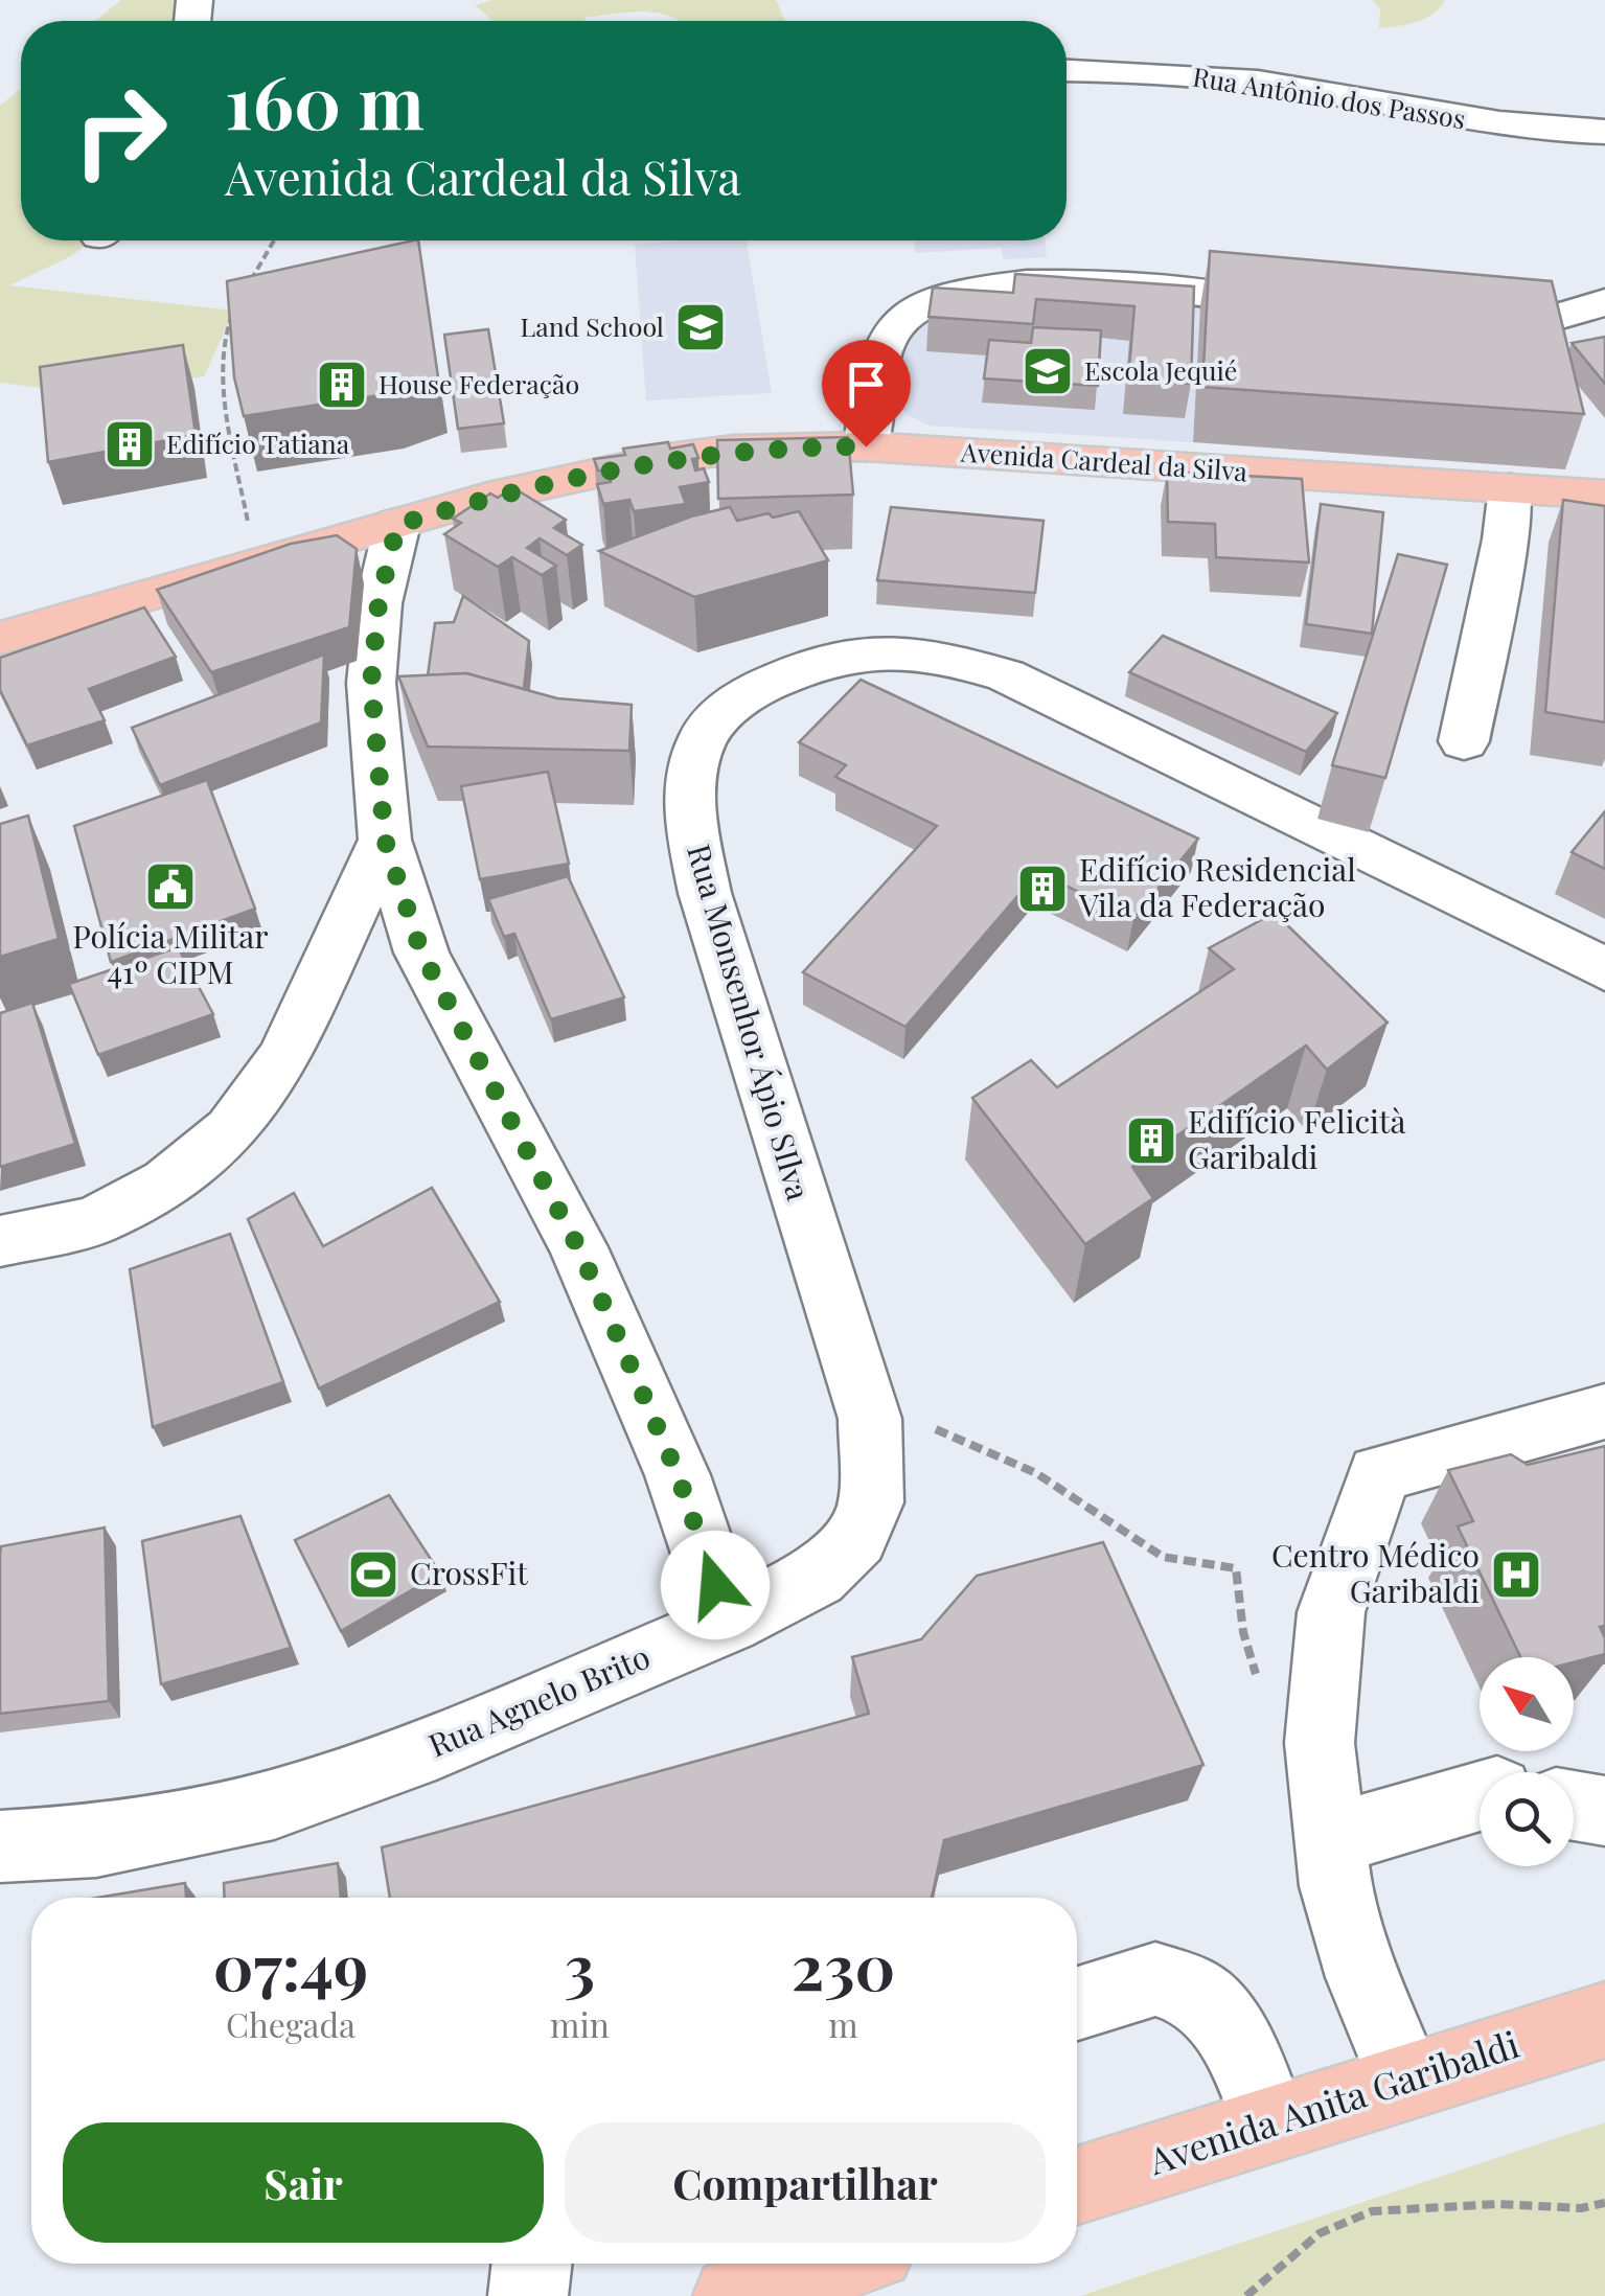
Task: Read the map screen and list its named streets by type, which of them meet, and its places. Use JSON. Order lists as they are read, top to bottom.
{
  "streets": {
    "main road": ["Avenida Cardeal da Silva", "Avenida Anita Garibaldi"],
    "street": ["Rua Antônio dos Passos", "Rua Monsenhor Ápio SIlva", "Rua Agnelo Brito"]
  },
  "crossings": [
    ["Rua Monsenhor Ápio SIlva", "Rua Agnelo Brito"]
  ],
  "places": {
    "school or university": ["Land School", "Escola Jequié"],
    "building": [
      "House Federação",
      "Edifício Tatiana",
      "Edifício Residencial Vila da Federação",
      "Edifício Felicità Garibaldi"
    ],
    "public building": ["Polícia Militar 41º CIPM"],
    "sports": ["CrossFit"],
    "hospital": ["Centro Médico Garibaldi"]
  },
  "north": "top left",
  "page": {
    "turn": ["160 m", "Avenida Cardeal da Silva"],
    "eta": [
      "07:49",
      "Chegada",
      "3",
      "min",
      "230",
      "m"
    ],
    "buttons": ["Sair", "Compartilhar"]
  }
}
